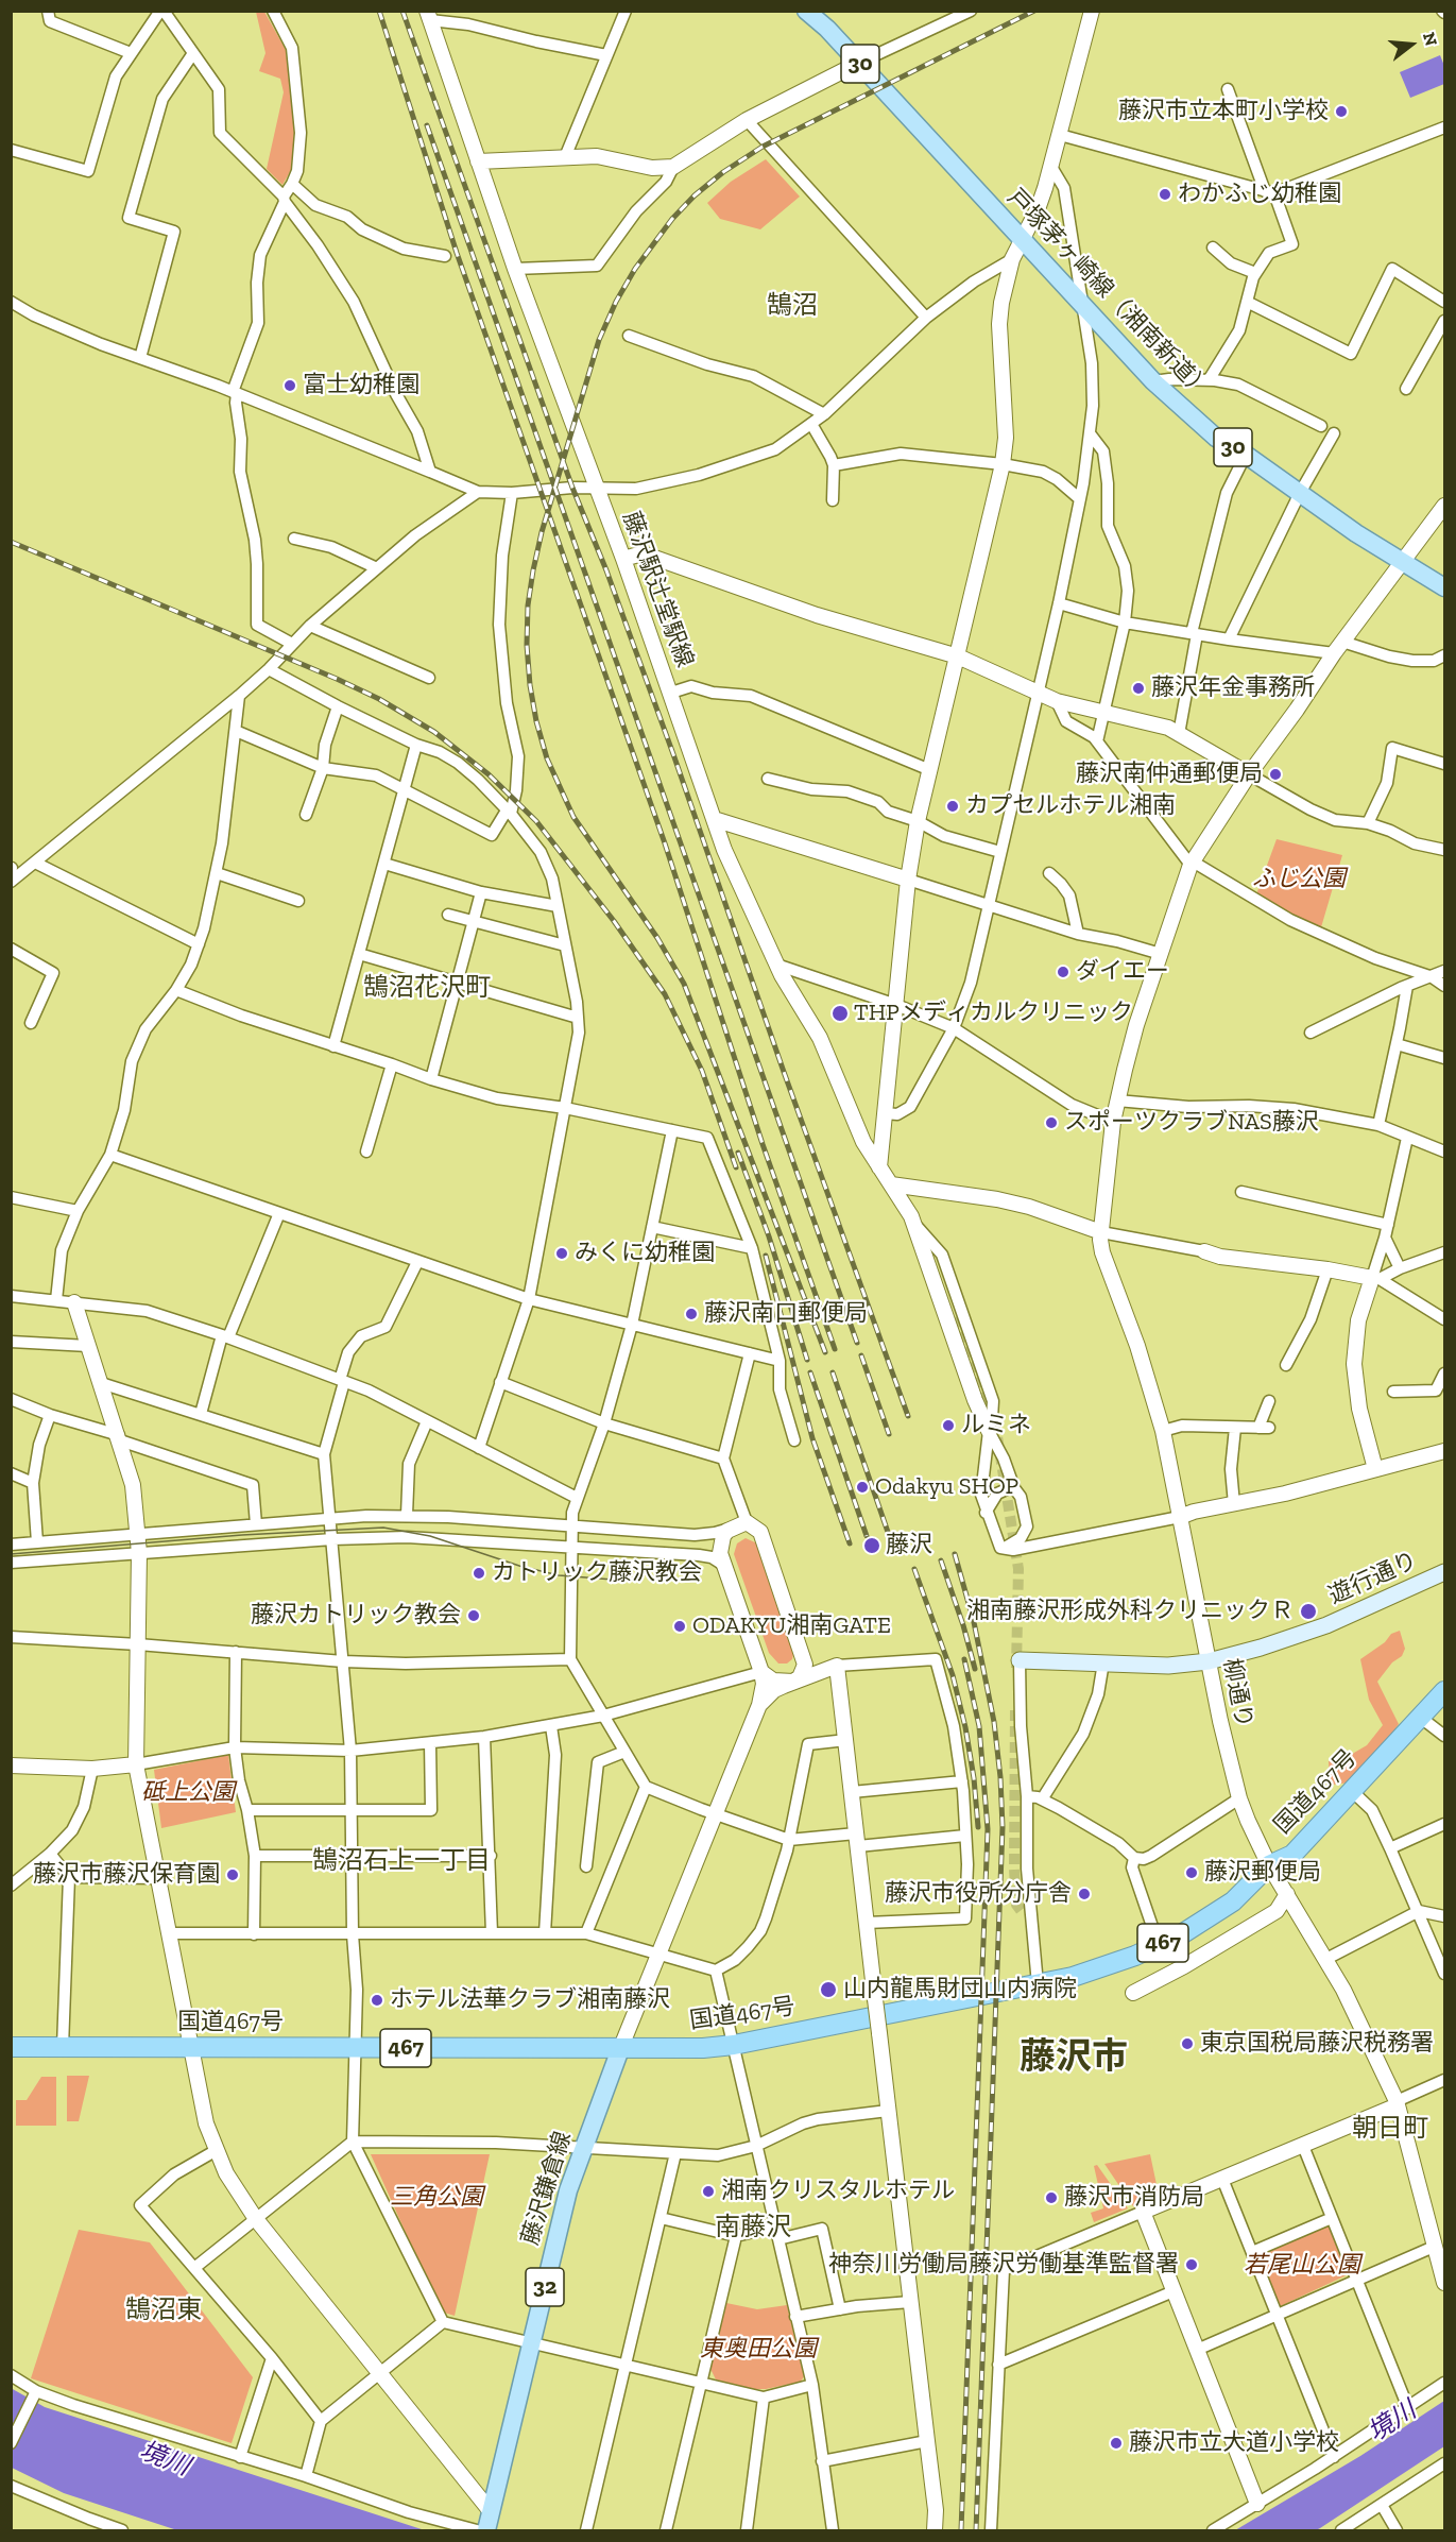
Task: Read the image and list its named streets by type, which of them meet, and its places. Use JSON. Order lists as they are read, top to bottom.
{
  "streets": {
    "highway": ["国道467号", "467"],
    "main road": [
      "30",
      "戸塚茅ヶ崎線（湘南新道）",
      "遊行通り",
      "藤沢鎌倉線",
      "32"
    ],
    "street": ["藤沢駅辻堂駅線", "柳通り"]
  },
  "crossings": [
    ["遊行通り", "柳通り"],
    ["柳通り", "国道467号"],
    ["国道467号", "藤沢鎌倉線"]
  ],
  "districts": [
    "鵠沼",
    "鵠沼花沢町",
    "鵠沼石上一丁目",
    "藤沢市",
    "朝日町",
    "南藤沢",
    "鵠沼東"
  ],
  "water": ["境川"],
  "parks": [
    "ふじ公園",
    "砥上公園",
    "三角公園",
    "若尾山公園",
    "東奥田公園"
  ],
  "places": [
    "藤沢市立本町小学校",
    "わかふじ幼稚園",
    "富士幼稚園",
    "藤沢年金事務所",
    "藤沢南仲通郵便局",
    "カプセルホテル湘南",
    "ダイエー",
    "THPメディカルクリニック",
    "スポーツクラブNAS藤沢",
    "みくに幼稚園",
    "藤沢南口郵便局",
    "ルミネ",
    "Odakyu SHOP",
    "藤沢",
    "カトリック藤沢教会",
    "湘南藤沢形成外科クリニックＲ",
    "藤沢カトリック教会",
    "ODAKYU湘南GATE",
    "藤沢郵便局",
    "藤沢市藤沢保育園",
    "藤沢市役所分庁舎",
    "山内龍馬財団山内病院",
    "ホテル法華クラブ湘南藤沢",
    "東京国税局藤沢税務署",
    "湘南クリスタルホテル",
    "藤沢市消防局",
    "神奈川労働局藤沢労働基準監督署",
    "藤沢市立大道小学校"
  ],
  "north": "right"
}
